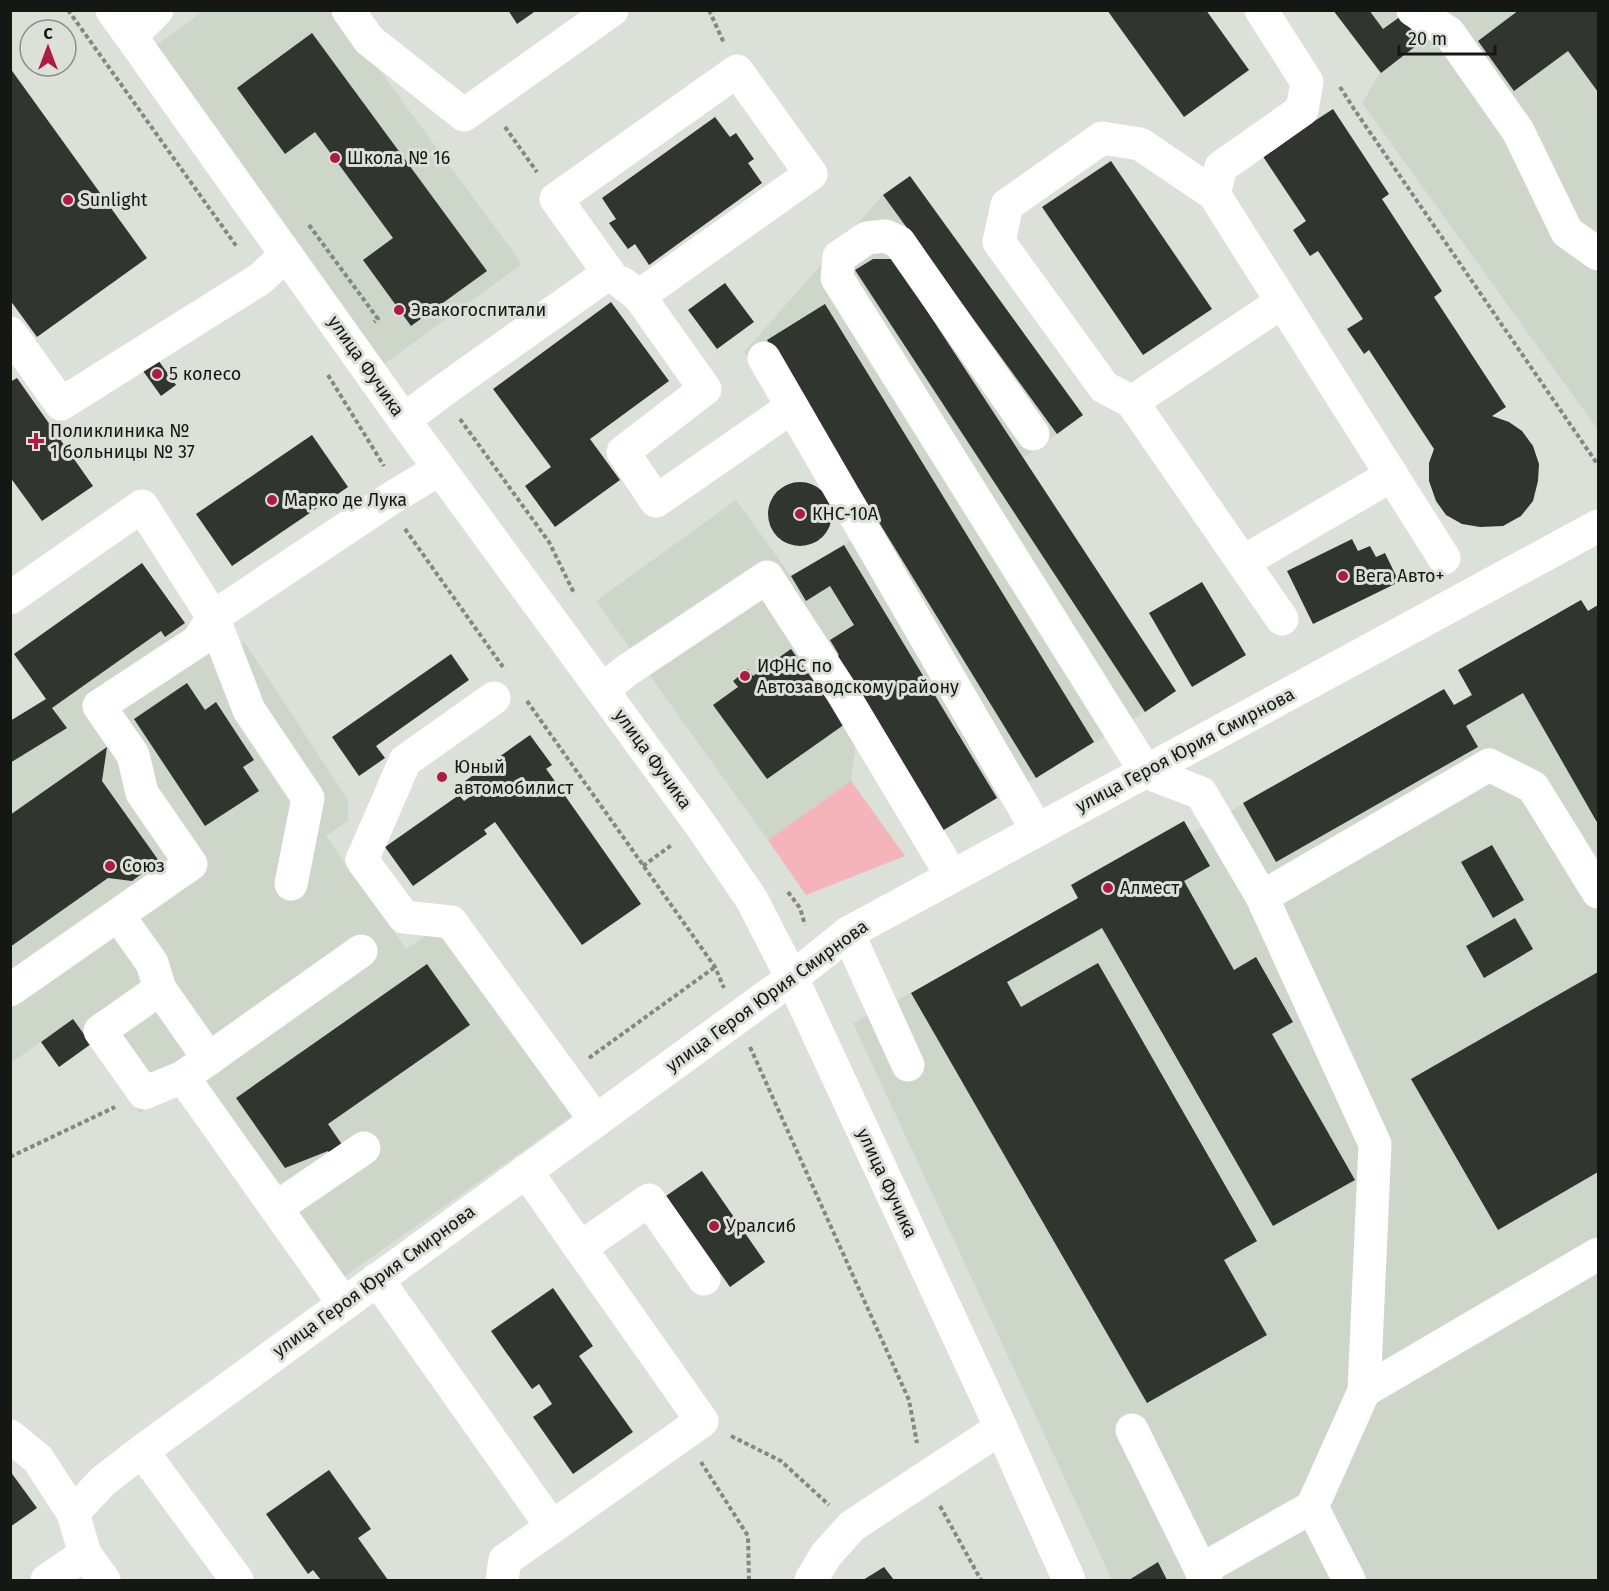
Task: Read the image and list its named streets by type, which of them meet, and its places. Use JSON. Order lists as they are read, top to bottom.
{
  "streets": {
    "street": ["улица Фучика", "улица Героя Юрия Смирнова"]
  },
  "crossings": [
    ["улица Фучика", "улица Героя Юрия Смирнова"]
  ],
  "places": {
    "other": [
      "Школа № 16",
      "Sunlight",
      "Эвакогоспитали",
      "5 колесо",
      "Марко де Лука",
      "КНС-10А",
      "Вега Авто+",
      "ИФНС по Автозаводскому району",
      "Юный автомобилист",
      "Союз",
      "Алмест",
      "Уралсиб"
    ],
    "health": ["Поликлиника № 1 больницы № 37"]
  },
  "scale_bar": "20 m",
  "north": "top"
}
